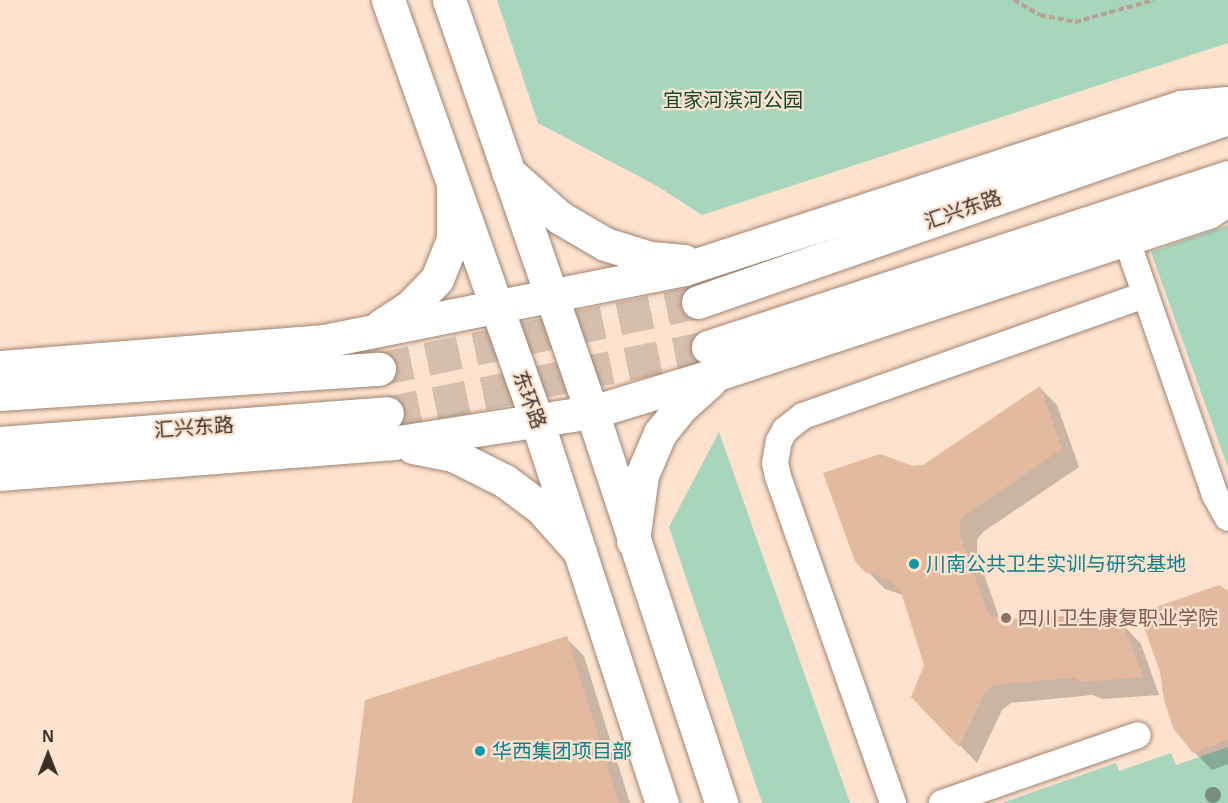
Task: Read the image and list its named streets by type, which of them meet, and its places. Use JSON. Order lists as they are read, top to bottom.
{
  "streets": {
    "main road": ["汇兴东路", "东环路"]
  },
  "parks": ["宜家河滨河公园"],
  "places": ["川南公共卫生实训与研究基地", "四川卫生康复职业学院", "华西集团项目部"],
  "north": "top"
}
